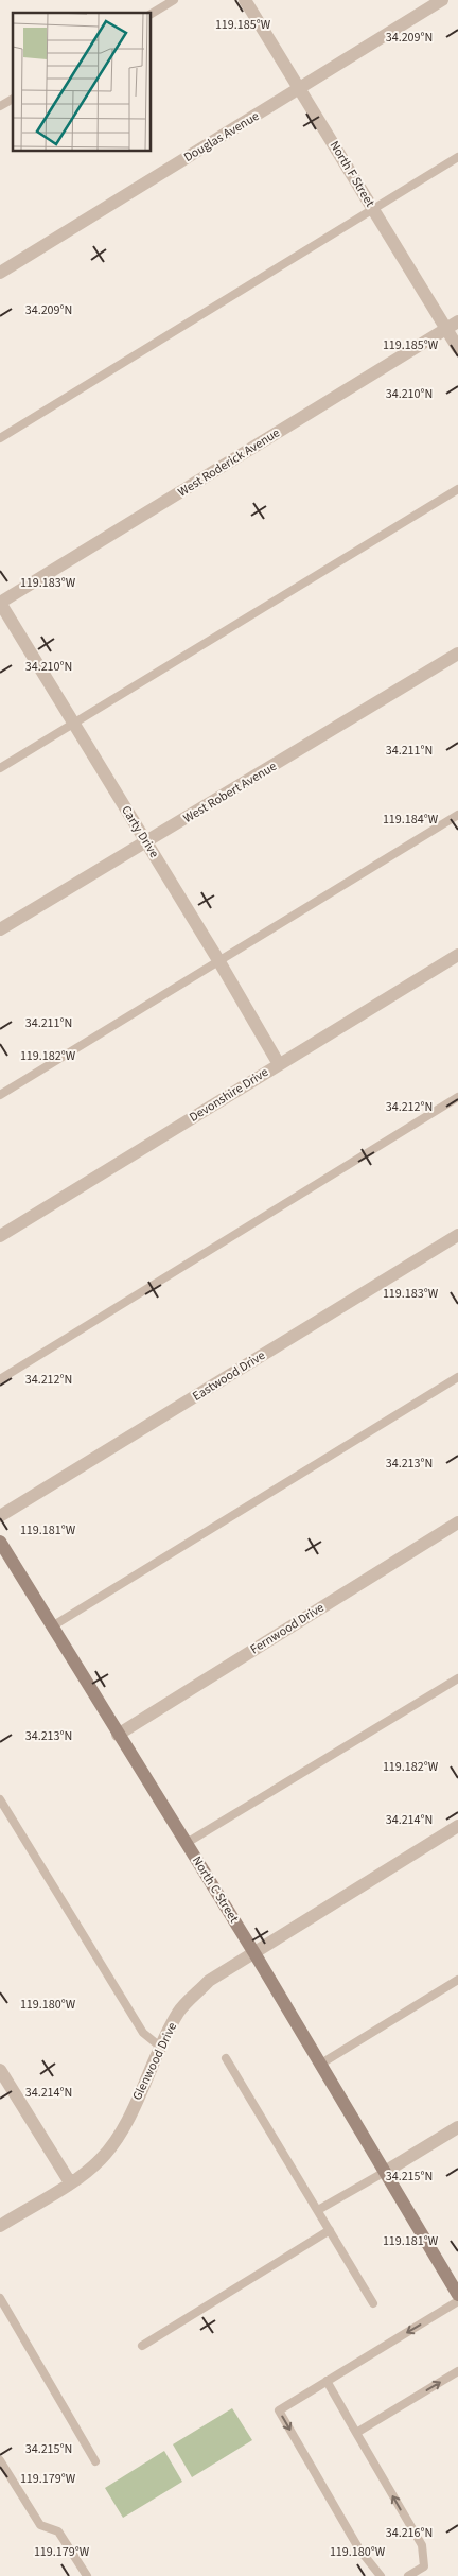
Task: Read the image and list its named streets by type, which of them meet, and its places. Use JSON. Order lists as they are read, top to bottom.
{
  "streets": {
    "street": [
      "Douglas Avenue",
      "North F Street",
      "West Roderick Avenue",
      "West Robert Avenue",
      "Carty Drive",
      "Devonshire Drive",
      "Eastwood Drive",
      "Fernwood Drive",
      "North C Street",
      "Glenwood Drive"
    ]
  },
  "crossings": [
    ["Douglas Avenue", "North F Street"],
    ["North F Street", "West Roderick Avenue"],
    ["West Roderick Avenue", "Carty Drive"],
    ["West Robert Avenue", "Carty Drive"],
    ["Carty Drive", "Devonshire Drive"],
    ["Fernwood Drive", "North C Street"],
    ["North C Street", "Glenwood Drive"]
  ],
  "coordinates": [
    "119.185°W",
    "34.209°N",
    "34.210°N",
    "119.183°W",
    "34.211°N",
    "119.184°W",
    "119.182°W",
    "34.212°N",
    "34.213°N",
    "119.181°W",
    "34.214°N",
    "119.180°W",
    "34.215°N",
    "119.179°W",
    "34.216°N"
  ]
}
